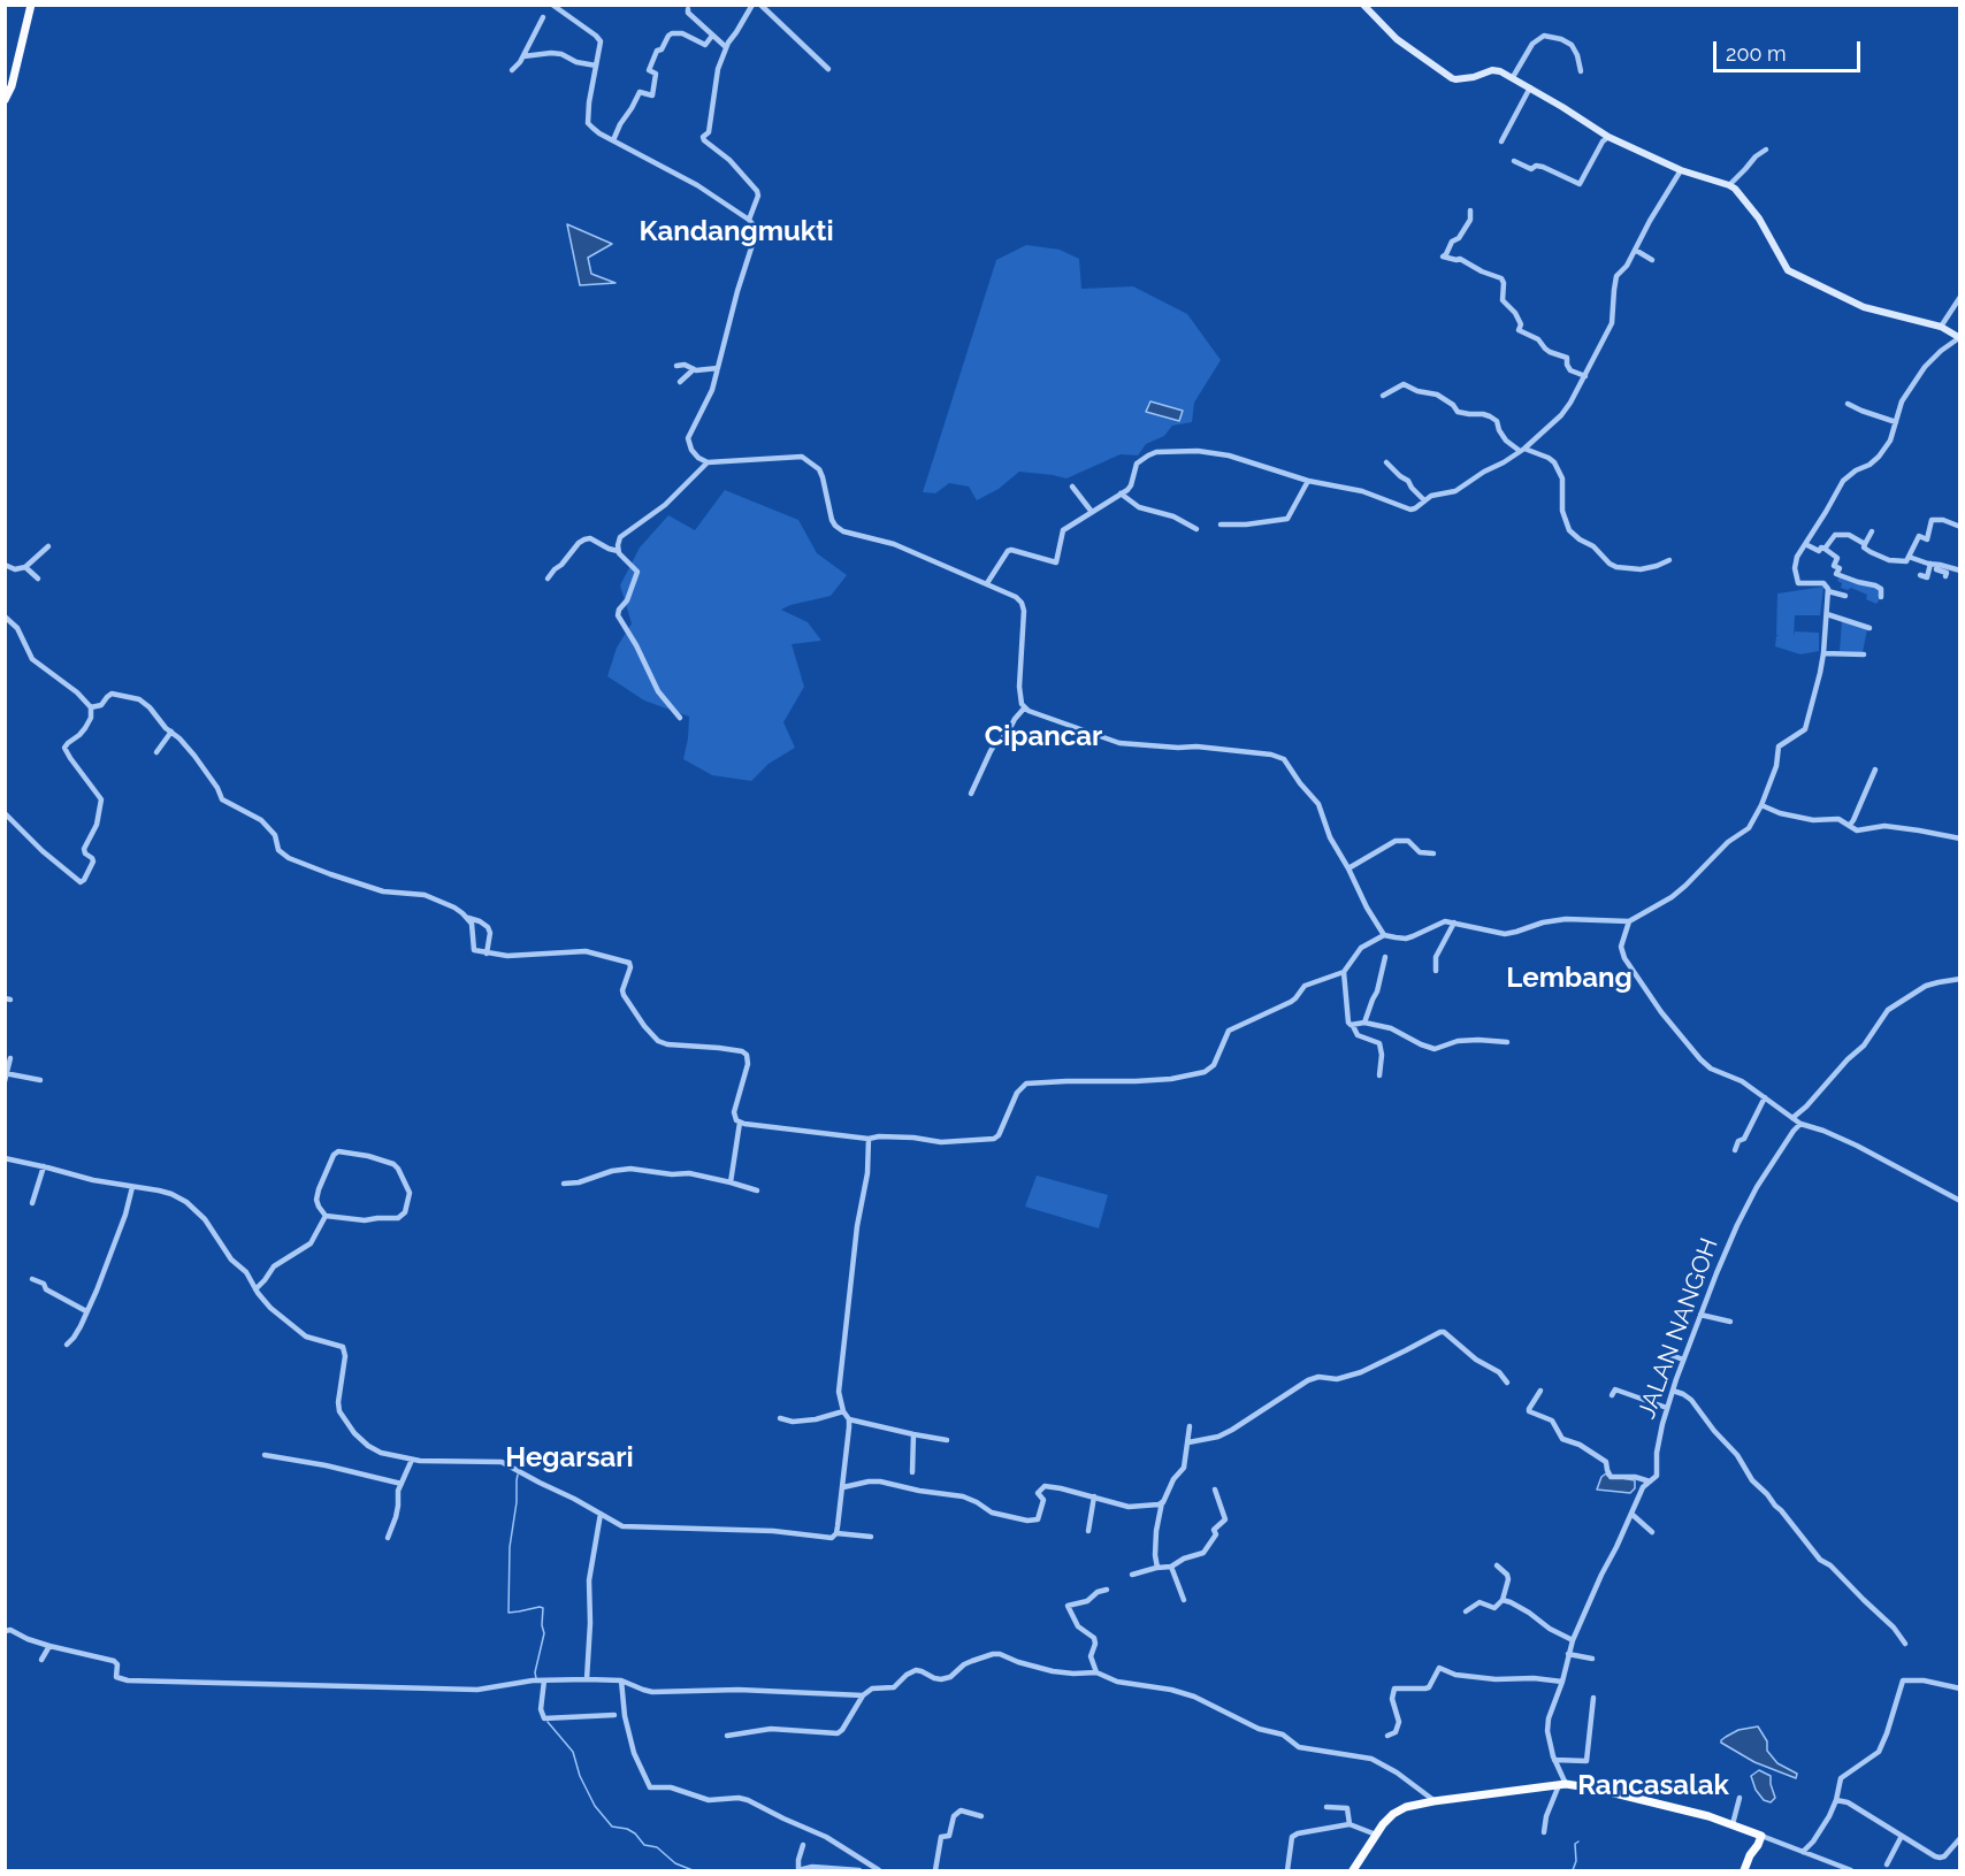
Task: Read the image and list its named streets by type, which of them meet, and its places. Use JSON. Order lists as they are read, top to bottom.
{
  "streets": {
    "street": ["JALAN NANGOH"]
  },
  "districts": [
    "Kandangmukti",
    "Cipancar",
    "Lembang",
    "Hegarsari",
    "Rancasalak"
  ],
  "scale_bar": "200 m"
}
